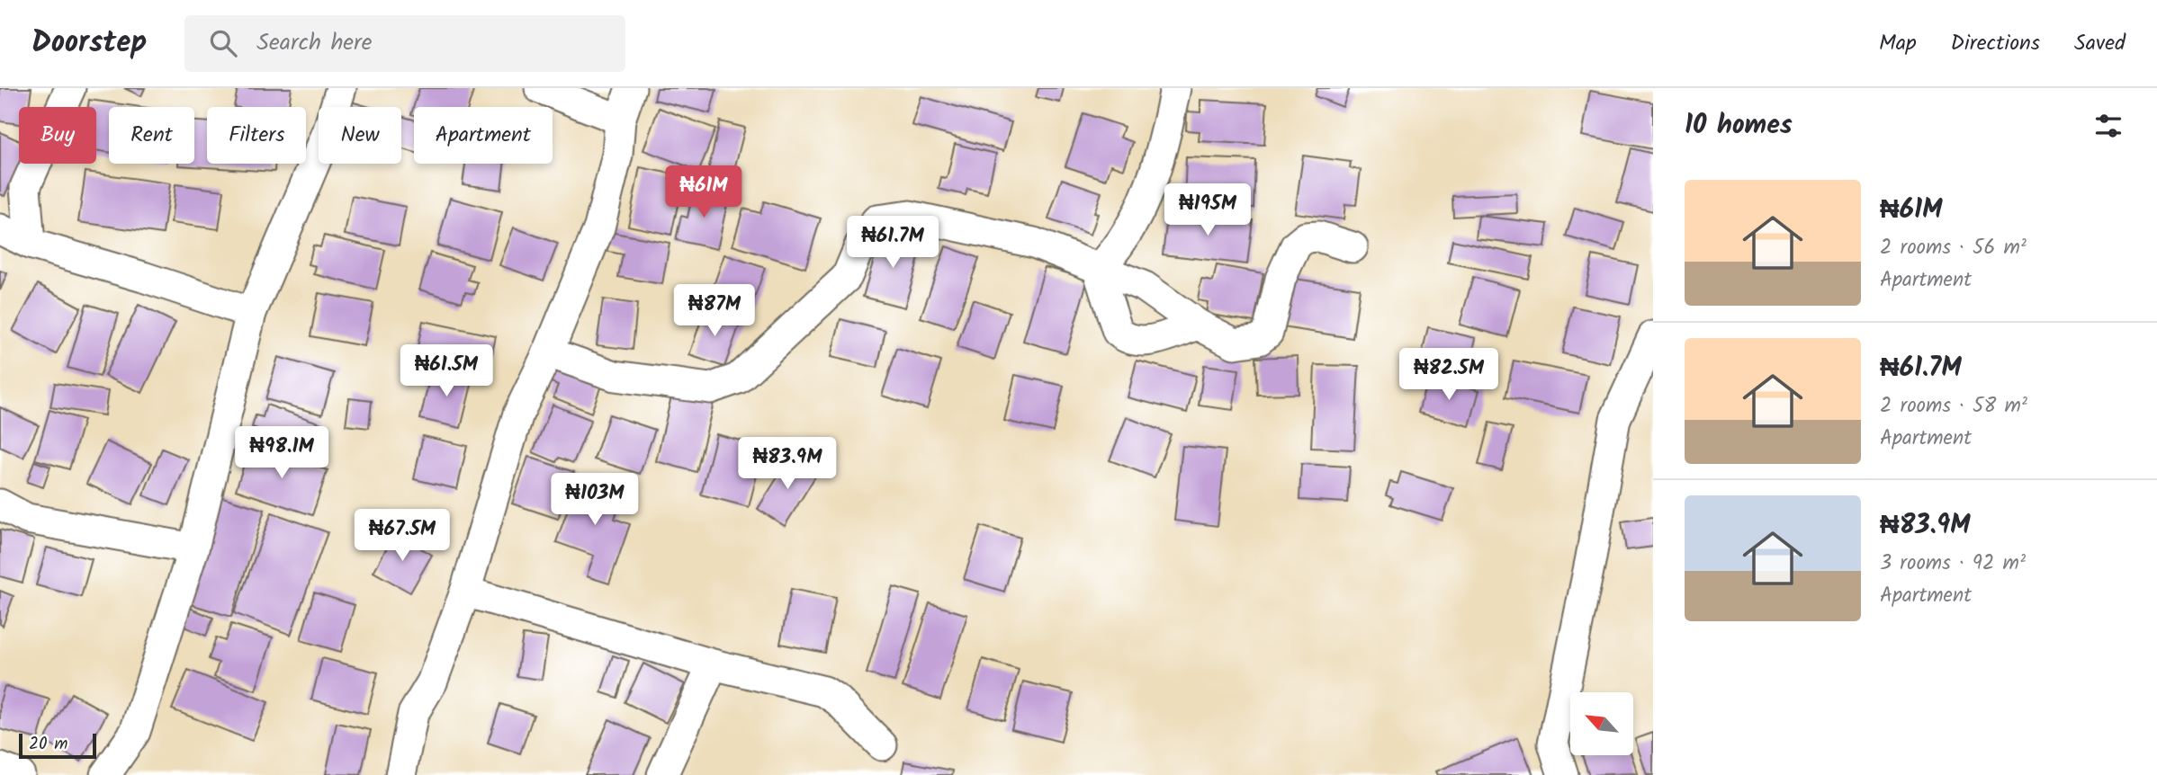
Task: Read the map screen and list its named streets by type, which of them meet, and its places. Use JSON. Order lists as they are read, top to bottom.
{
  "scale_bar": "20 m",
  "north": "top left",
  "page": {
    "header": "Doorstep",
    "search": "Search here",
    "nav": ["Map", "Directions", "Saved"],
    "heading": "10 homes",
    "chip": [
      "Buy",
      "Rent",
      "Filters",
      "New",
      "Apartment"
    ],
    "list": [
      {
        "name": "₦61M",
        "note": "2 rooms · 56 m² · Apartment"
      },
      {
        "name": "₦61.7M",
        "note": "2 rooms · 58 m² · Apartment"
      },
      {
        "name": "₦83.9M",
        "note": "3 rooms · 92 m² · Apartment"
      }
    ],
    "price": [
      "₦61M",
      "₦195M",
      "₦61.7M",
      "₦87M",
      "₦61.5M",
      "₦82.5M",
      "₦98.1M",
      "₦83.9M",
      "₦103M",
      "₦67.5M"
    ],
    "scale": "20 m"
  }
}
